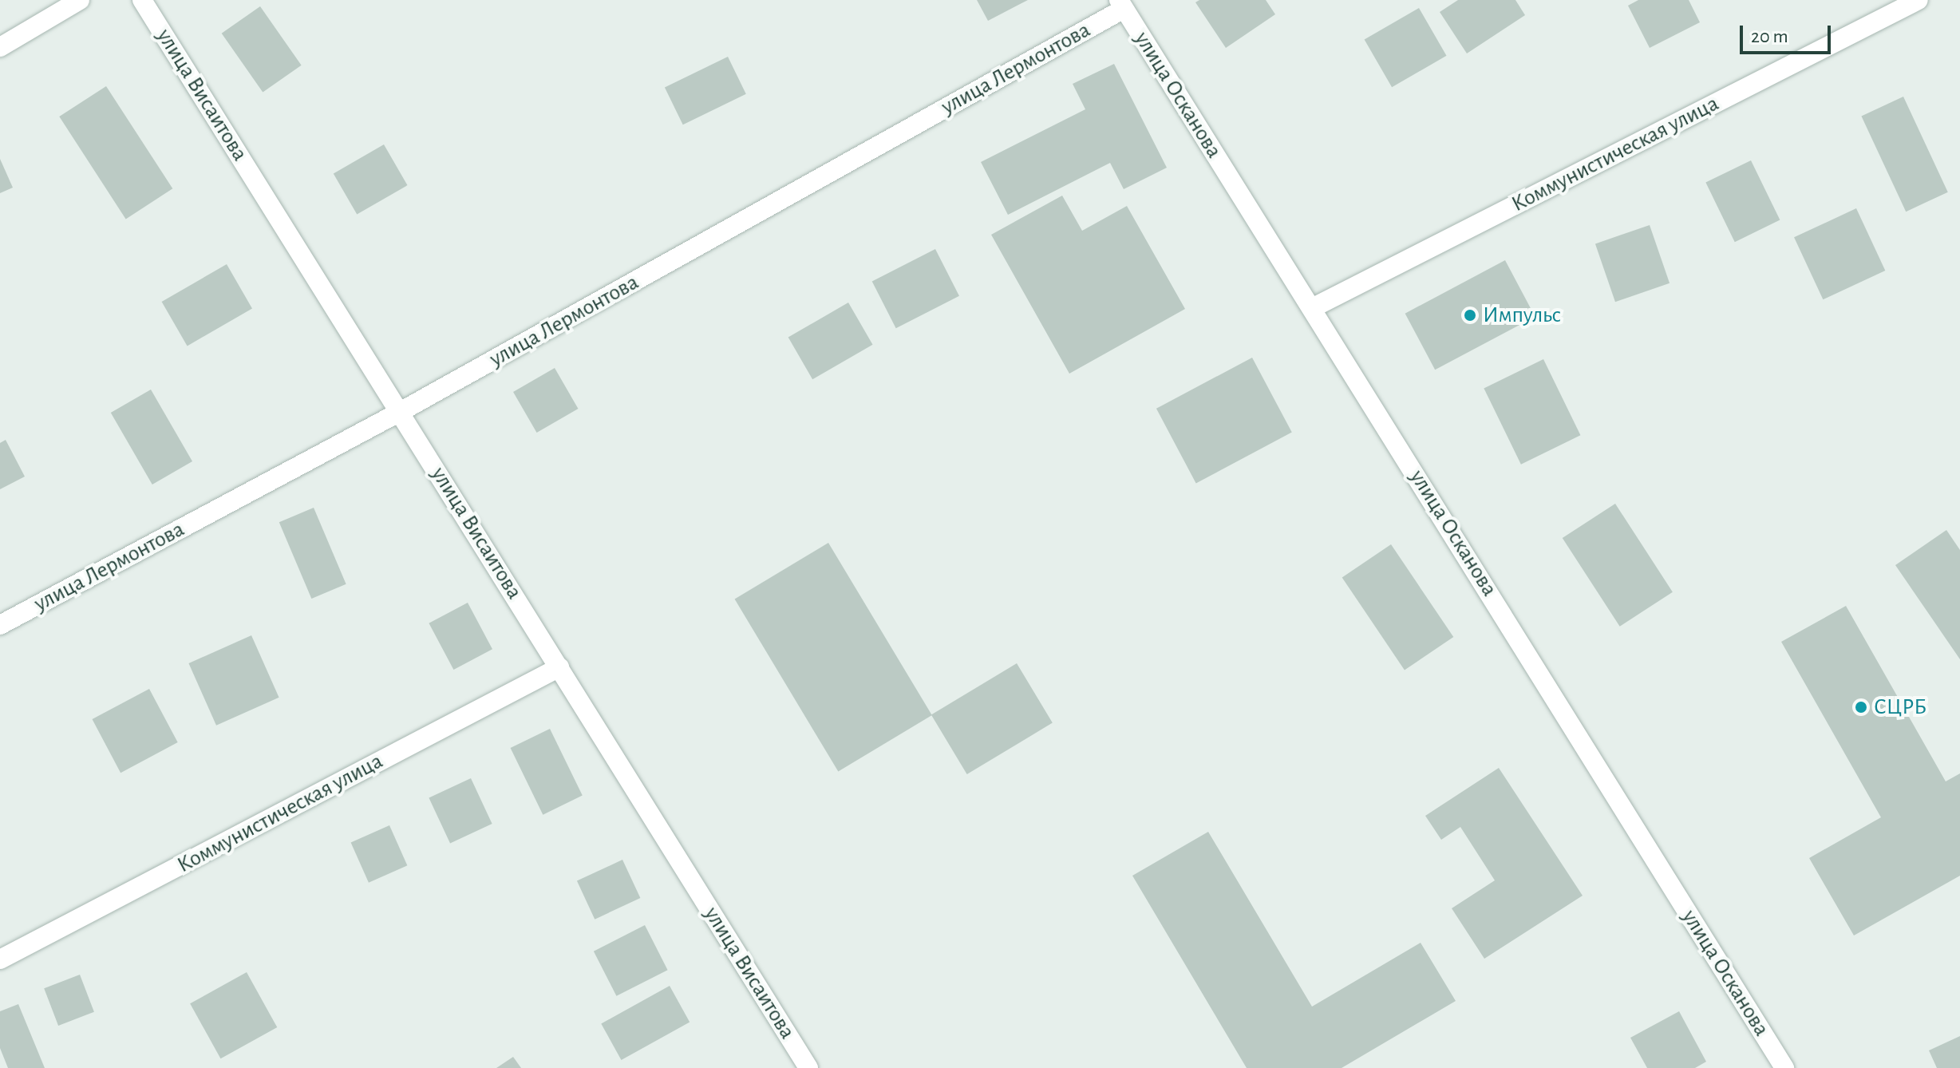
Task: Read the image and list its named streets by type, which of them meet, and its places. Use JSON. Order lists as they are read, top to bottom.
{
  "streets": {
    "street": [
      "улица Лермонтова",
      "улица Висаитова",
      "улица Осканова",
      "Коммунистическая улица"
    ]
  },
  "crossings": [
    ["улица Лермонтова", "улица Висаитова"],
    ["улица Лермонтова", "улица Осканова"],
    ["улица Висаитова", "Коммунистическая улица"],
    ["улица Осканова", "Коммунистическая улица"]
  ],
  "places": ["Импульс", "СЦРБ"],
  "scale_bar": "20 m"
}
